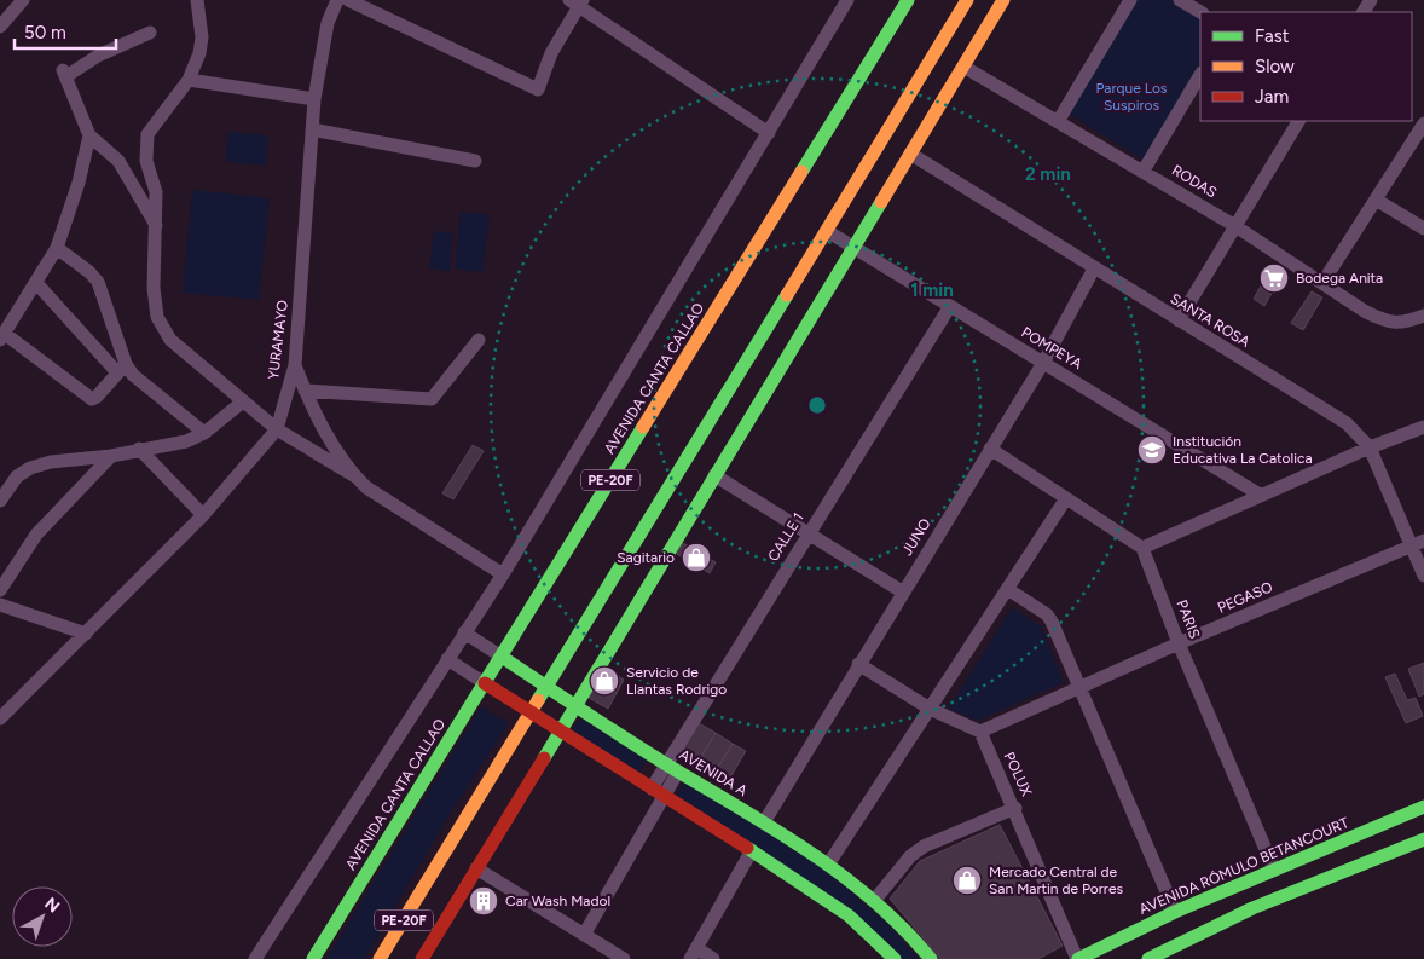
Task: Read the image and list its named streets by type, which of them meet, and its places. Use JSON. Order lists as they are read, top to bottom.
{
  "streets": {
    "street": [
      "RODAS",
      "SANTA ROSA",
      "YURAMAYO",
      "POMPEYA",
      "AVENIDA CANTA CALLAO",
      "PE-20F",
      "CALLE 1",
      "JUNO",
      "PEGASO",
      "PARIS",
      "AVENIDA A",
      "POLUX",
      "AVENIDA RÓMULO BETANCOURT"
    ]
  },
  "crossings": [
    ["SANTA ROSA", "JUNO"],
    ["SANTA ROSA", "PEGASO"],
    ["POMPEYA", "PE-20F"],
    ["POMPEYA", "CALLE 1"],
    ["POMPEYA", "JUNO"],
    ["AVENIDA CANTA CALLAO", "AVENIDA A"],
    ["PE-20F", "AVENIDA A"],
    ["CALLE 1", "AVENIDA A"],
    ["JUNO", "AVENIDA A"],
    ["PEGASO", "PARIS"],
    ["PEGASO", "POLUX"],
    ["PARIS", "AVENIDA RÓMULO BETANCOURT"],
    ["POLUX", "AVENIDA RÓMULO BETANCOURT"]
  ],
  "parks": ["Parque Los Suspiros"],
  "places": {
    "supermarket": ["Bodega Anita"],
    "school or university": ["Institución Educativa La Catolica"],
    "shop": ["Sagitario", "Servicio de Llantas Rodrigo", "Mercado Central de San Martin de Porres"],
    "building": ["Car Wash Madol"]
  },
  "legend": ["Fast", "Slow", "Jam"],
  "scale_bar": "50 m",
  "north": "top right",
  "rings": ["2 min", "1 min"]
}
